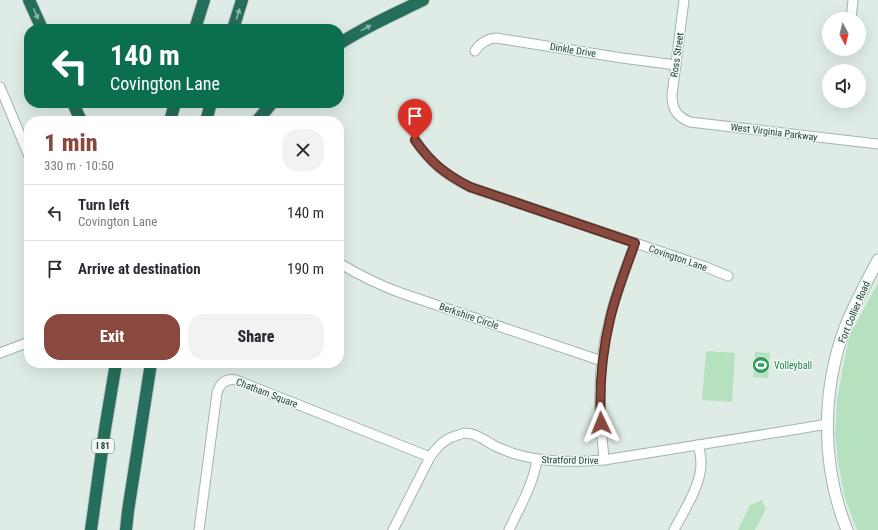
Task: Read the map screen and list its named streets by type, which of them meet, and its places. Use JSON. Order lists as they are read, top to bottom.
{
  "streets": {
    "highway": ["I 81"],
    "street": [
      "Dinkle Drive",
      "Ross Street",
      "West Virginia Parkway",
      "Covington Lane",
      "Fort Collier Road",
      "Berkshire Circle",
      "Chatham Square",
      "Stratford Drive"
    ]
  },
  "crossings": [
    ["Dinkle Drive", "Ross Street"],
    ["Ross Street", "West Virginia Parkway"],
    ["Fort Collier Road", "Stratford Drive"],
    ["Chatham Square", "Stratford Drive"]
  ],
  "places": {
    "sports": ["Volleyball"]
  },
  "north": "bottom",
  "page": {
    "turn": ["140 m", "Covington Lane"],
    "heading": ["1 min", "330 m · 10:50"],
    "list": [
      {
        "name": "Turn left",
        "note": "Covington Lane",
        "value": "140 m"
      },
      {
        "name": "Arrive at destination",
        "value": "190 m"
      }
    ],
    "buttons": ["Exit", "Share"]
  }
}
